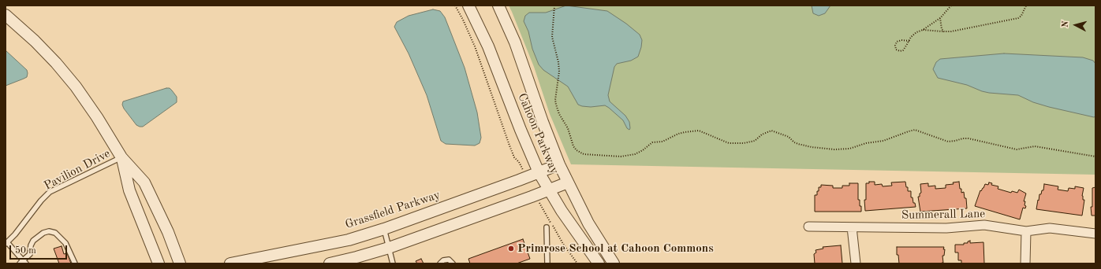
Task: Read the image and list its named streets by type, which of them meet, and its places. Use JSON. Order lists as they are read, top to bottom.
{
  "streets": {
    "street": ["Cahoon Parkway", "Grassfield Parkway", "Summerall Lane"],
    "lane": ["Pavilion Drive"]
  },
  "crossings": [
    ["Cahoon Parkway", "Grassfield Parkway"]
  ],
  "places": ["Primrose School at Cahoon Commons"],
  "scale_bar": "50 m",
  "north": "left"
}
